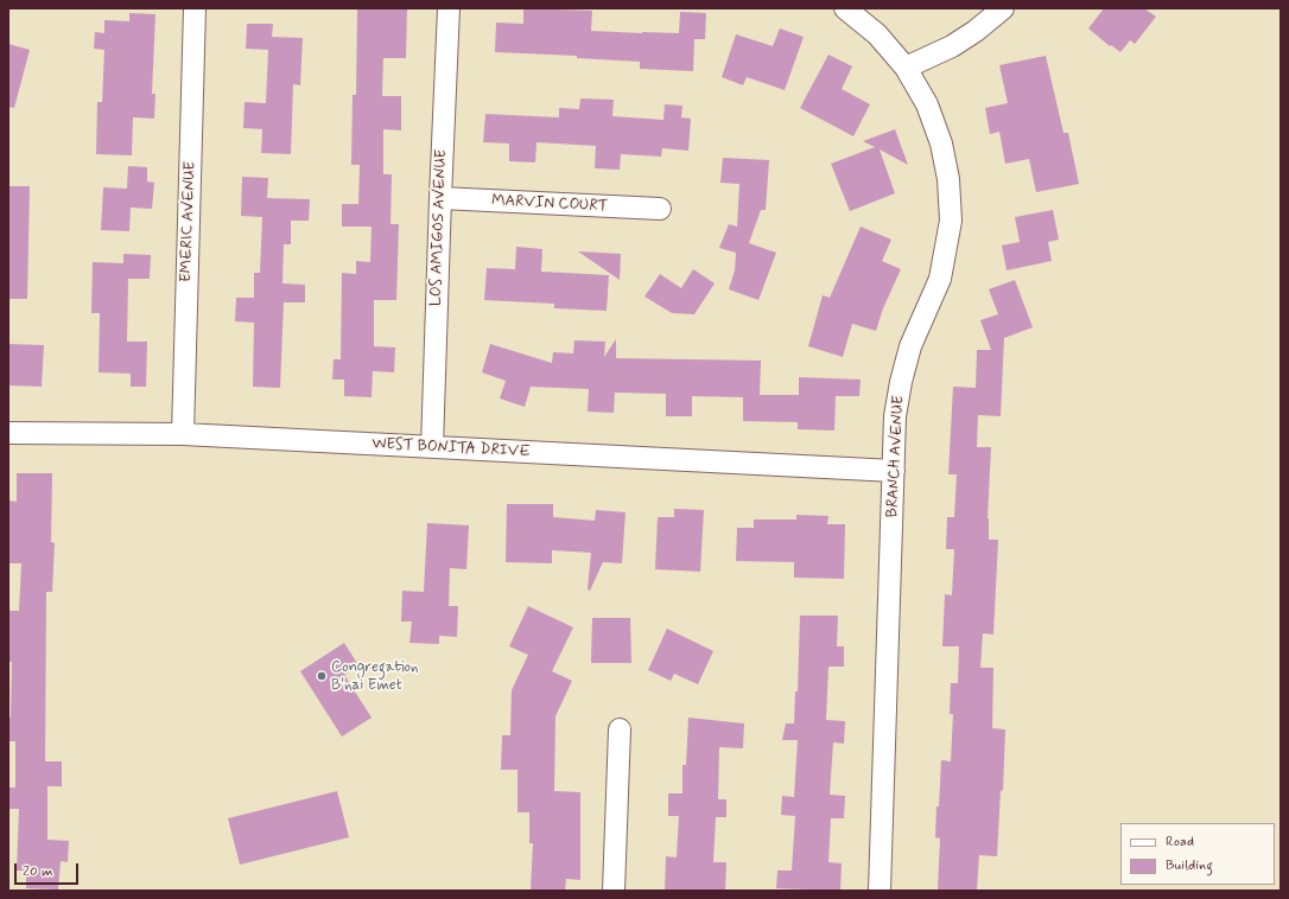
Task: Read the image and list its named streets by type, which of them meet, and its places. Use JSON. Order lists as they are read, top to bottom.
{
  "streets": {
    "street": [
      "MARVIN COURT",
      "EMERIC AVENUE",
      "LOS AMIGOS AVENUE",
      "WEST BONITA DRIVE",
      "BRANCH AVENUE"
    ]
  },
  "crossings": [
    ["MARVIN COURT", "LOS AMIGOS AVENUE"],
    ["EMERIC AVENUE", "WEST BONITA DRIVE"],
    ["LOS AMIGOS AVENUE", "WEST BONITA DRIVE"],
    ["WEST BONITA DRIVE", "BRANCH AVENUE"]
  ],
  "places": ["Congregation B'nai Emet"],
  "legend": ["Road", "Building"],
  "scale_bar": "20 m"
}
